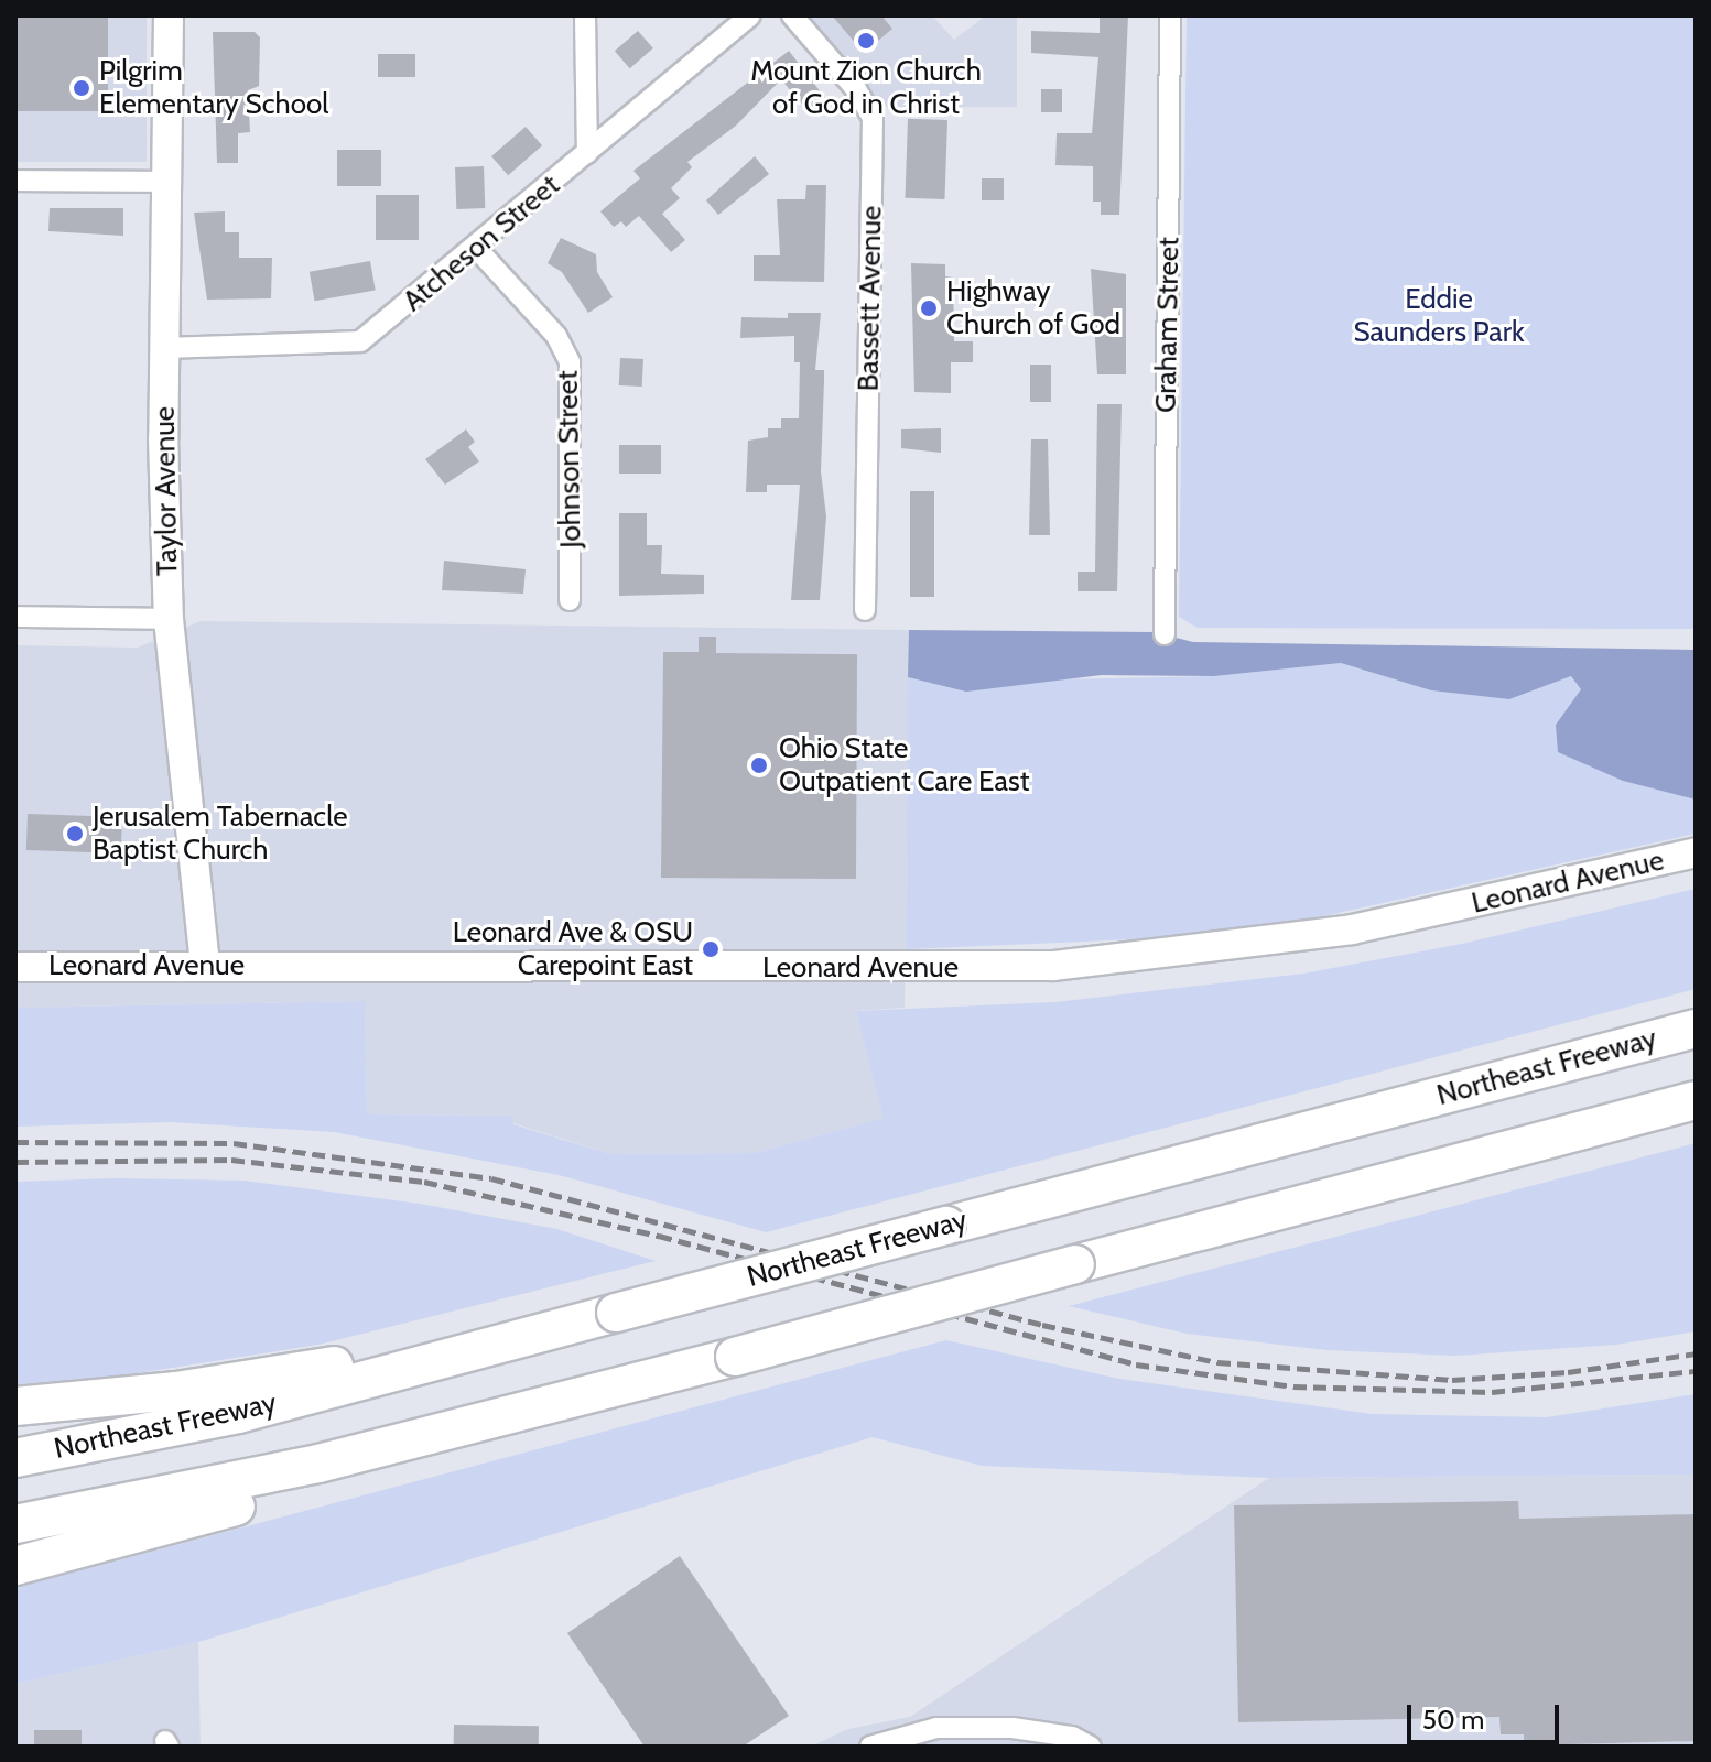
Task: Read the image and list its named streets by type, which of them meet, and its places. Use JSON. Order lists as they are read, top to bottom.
{
  "streets": {
    "highway": ["Northeast Freeway"],
    "street": [
      "Atcheson Street",
      "Bassett Avenue",
      "Graham Street",
      "Johnson Street",
      "Taylor Avenue",
      "Leonard Avenue"
    ]
  },
  "crossings": [
    ["Atcheson Street", "Johnson Street"],
    ["Atcheson Street", "Taylor Avenue"],
    ["Taylor Avenue", "Leonard Avenue"]
  ],
  "parks": ["Eddie Saunders Park"],
  "places": [
    "Mount Zion Church of God in Christ",
    "Pilgrim Elementary School",
    "Highway Church of God",
    "Ohio State Outpatient Care East",
    "Jerusalem Tabernacle Baptist Church",
    "Leonard Ave & OSU Carepoint East"
  ],
  "scale_bar": "50 m"
}
